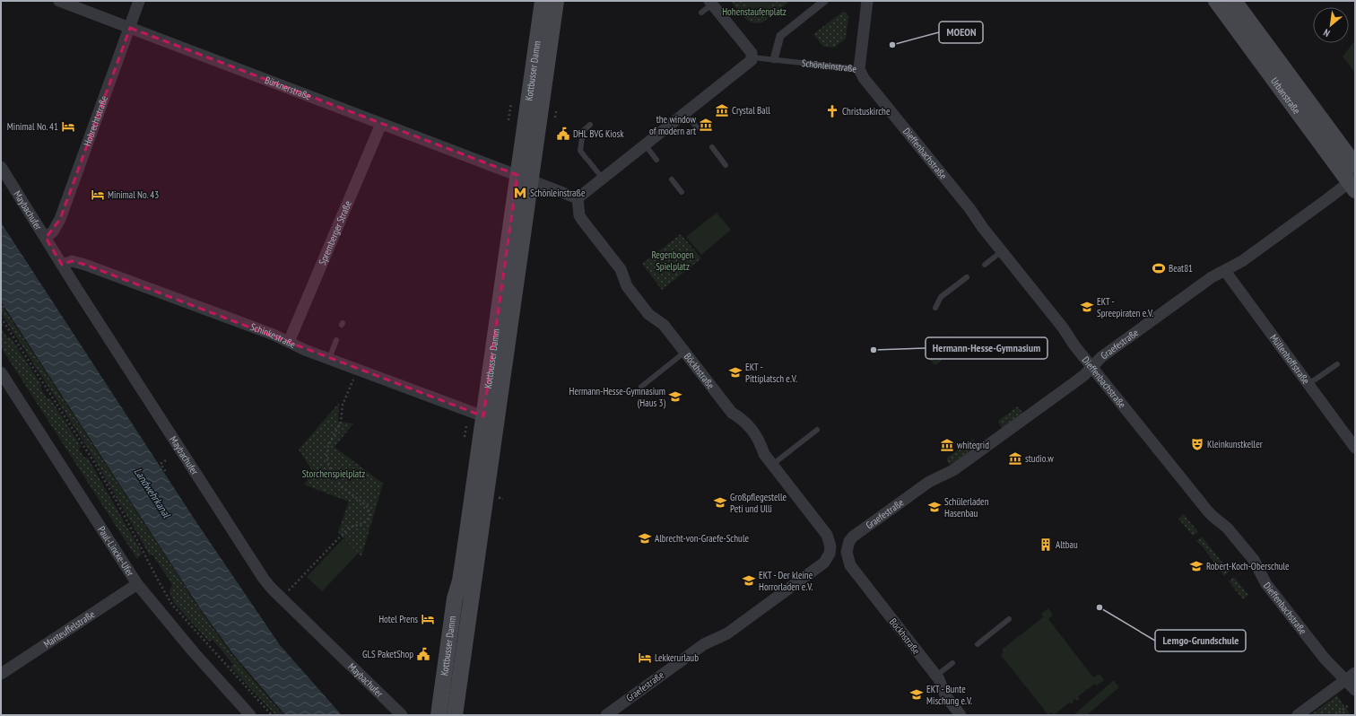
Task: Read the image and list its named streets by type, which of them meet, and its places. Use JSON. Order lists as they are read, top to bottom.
{
  "streets": {
    "main road": ["Kottbusser Damm", "Urbanstraße"],
    "street": [
      "Schönleinstraße",
      "Bürknerstraße",
      "Hobrechtstraße",
      "Dieffenbachstraße",
      "Maybachufer",
      "Spremberger Straße",
      "Schinkestraße",
      "Graefestraße",
      "Müllenhoffstraße",
      "Böckhstraße",
      "Paul-Lincke-Ufer",
      "Manteuffelstraße"
    ]
  },
  "crossings": [
    ["Schönleinstraße", "Dieffenbachstraße"],
    ["Kottbusser Damm", "Bürknerstraße"],
    ["Kottbusser Damm", "Schinkestraße"],
    ["Bürknerstraße", "Hobrechtstraße"],
    ["Bürknerstraße", "Spremberger Straße"],
    ["Urbanstraße", "Graefestraße"],
    ["Hobrechtstraße", "Maybachufer"],
    ["Dieffenbachstraße", "Graefestraße"],
    ["Maybachufer", "Schinkestraße"],
    ["Spremberger Straße", "Schinkestraße"],
    ["Graefestraße", "Müllenhoffstraße"],
    ["Graefestraße", "Böckhstraße"],
    ["Paul-Lincke-Ufer", "Manteuffelstraße"]
  ],
  "water": ["Landwehrkanal"],
  "parks": ["Hohenstaufenplatz", "Regenbogen Spielplatz", "Storchenspielplatz"],
  "places": {
    "other": ["MOEON", "Hermann-Hesse-Gymnasium", "Lemgo-Grundschule"],
    "museum": [
      "Crystal Ball",
      "the window of modern art",
      "whitegrid",
      "studio.w"
    ],
    "church": ["Christuskirche"],
    "hotel": [
      "Minimal No. 41",
      "Minimal No. 43",
      "Hotel Prens",
      "Lekkerurlaub"
    ],
    "public building": ["DHL BVG Kiosk", "GLS PaketShop"],
    "metro station": ["Schönleinstraße"],
    "sports": ["Beat81"],
    "school or university": [
      "EKT - Spreepiraten e.V.",
      "EKT - Pittiplatsch e.V.",
      "Hermann-Hesse-Gymnasium (Haus 3)",
      "Großpflegestelle Peti und Ulli",
      "Schülerladen Hasenbau",
      "Albrecht-von-Graefe-Schule",
      "Robert-Koch-Oberschule",
      "EKT - Der kleine Horrorladen e.V.",
      "EKT - Bunte Mischung e.V."
    ],
    "theatre": ["Kleinkunstkeller"],
    "building": ["Altbau"]
  },
  "north": "bottom left"
}
